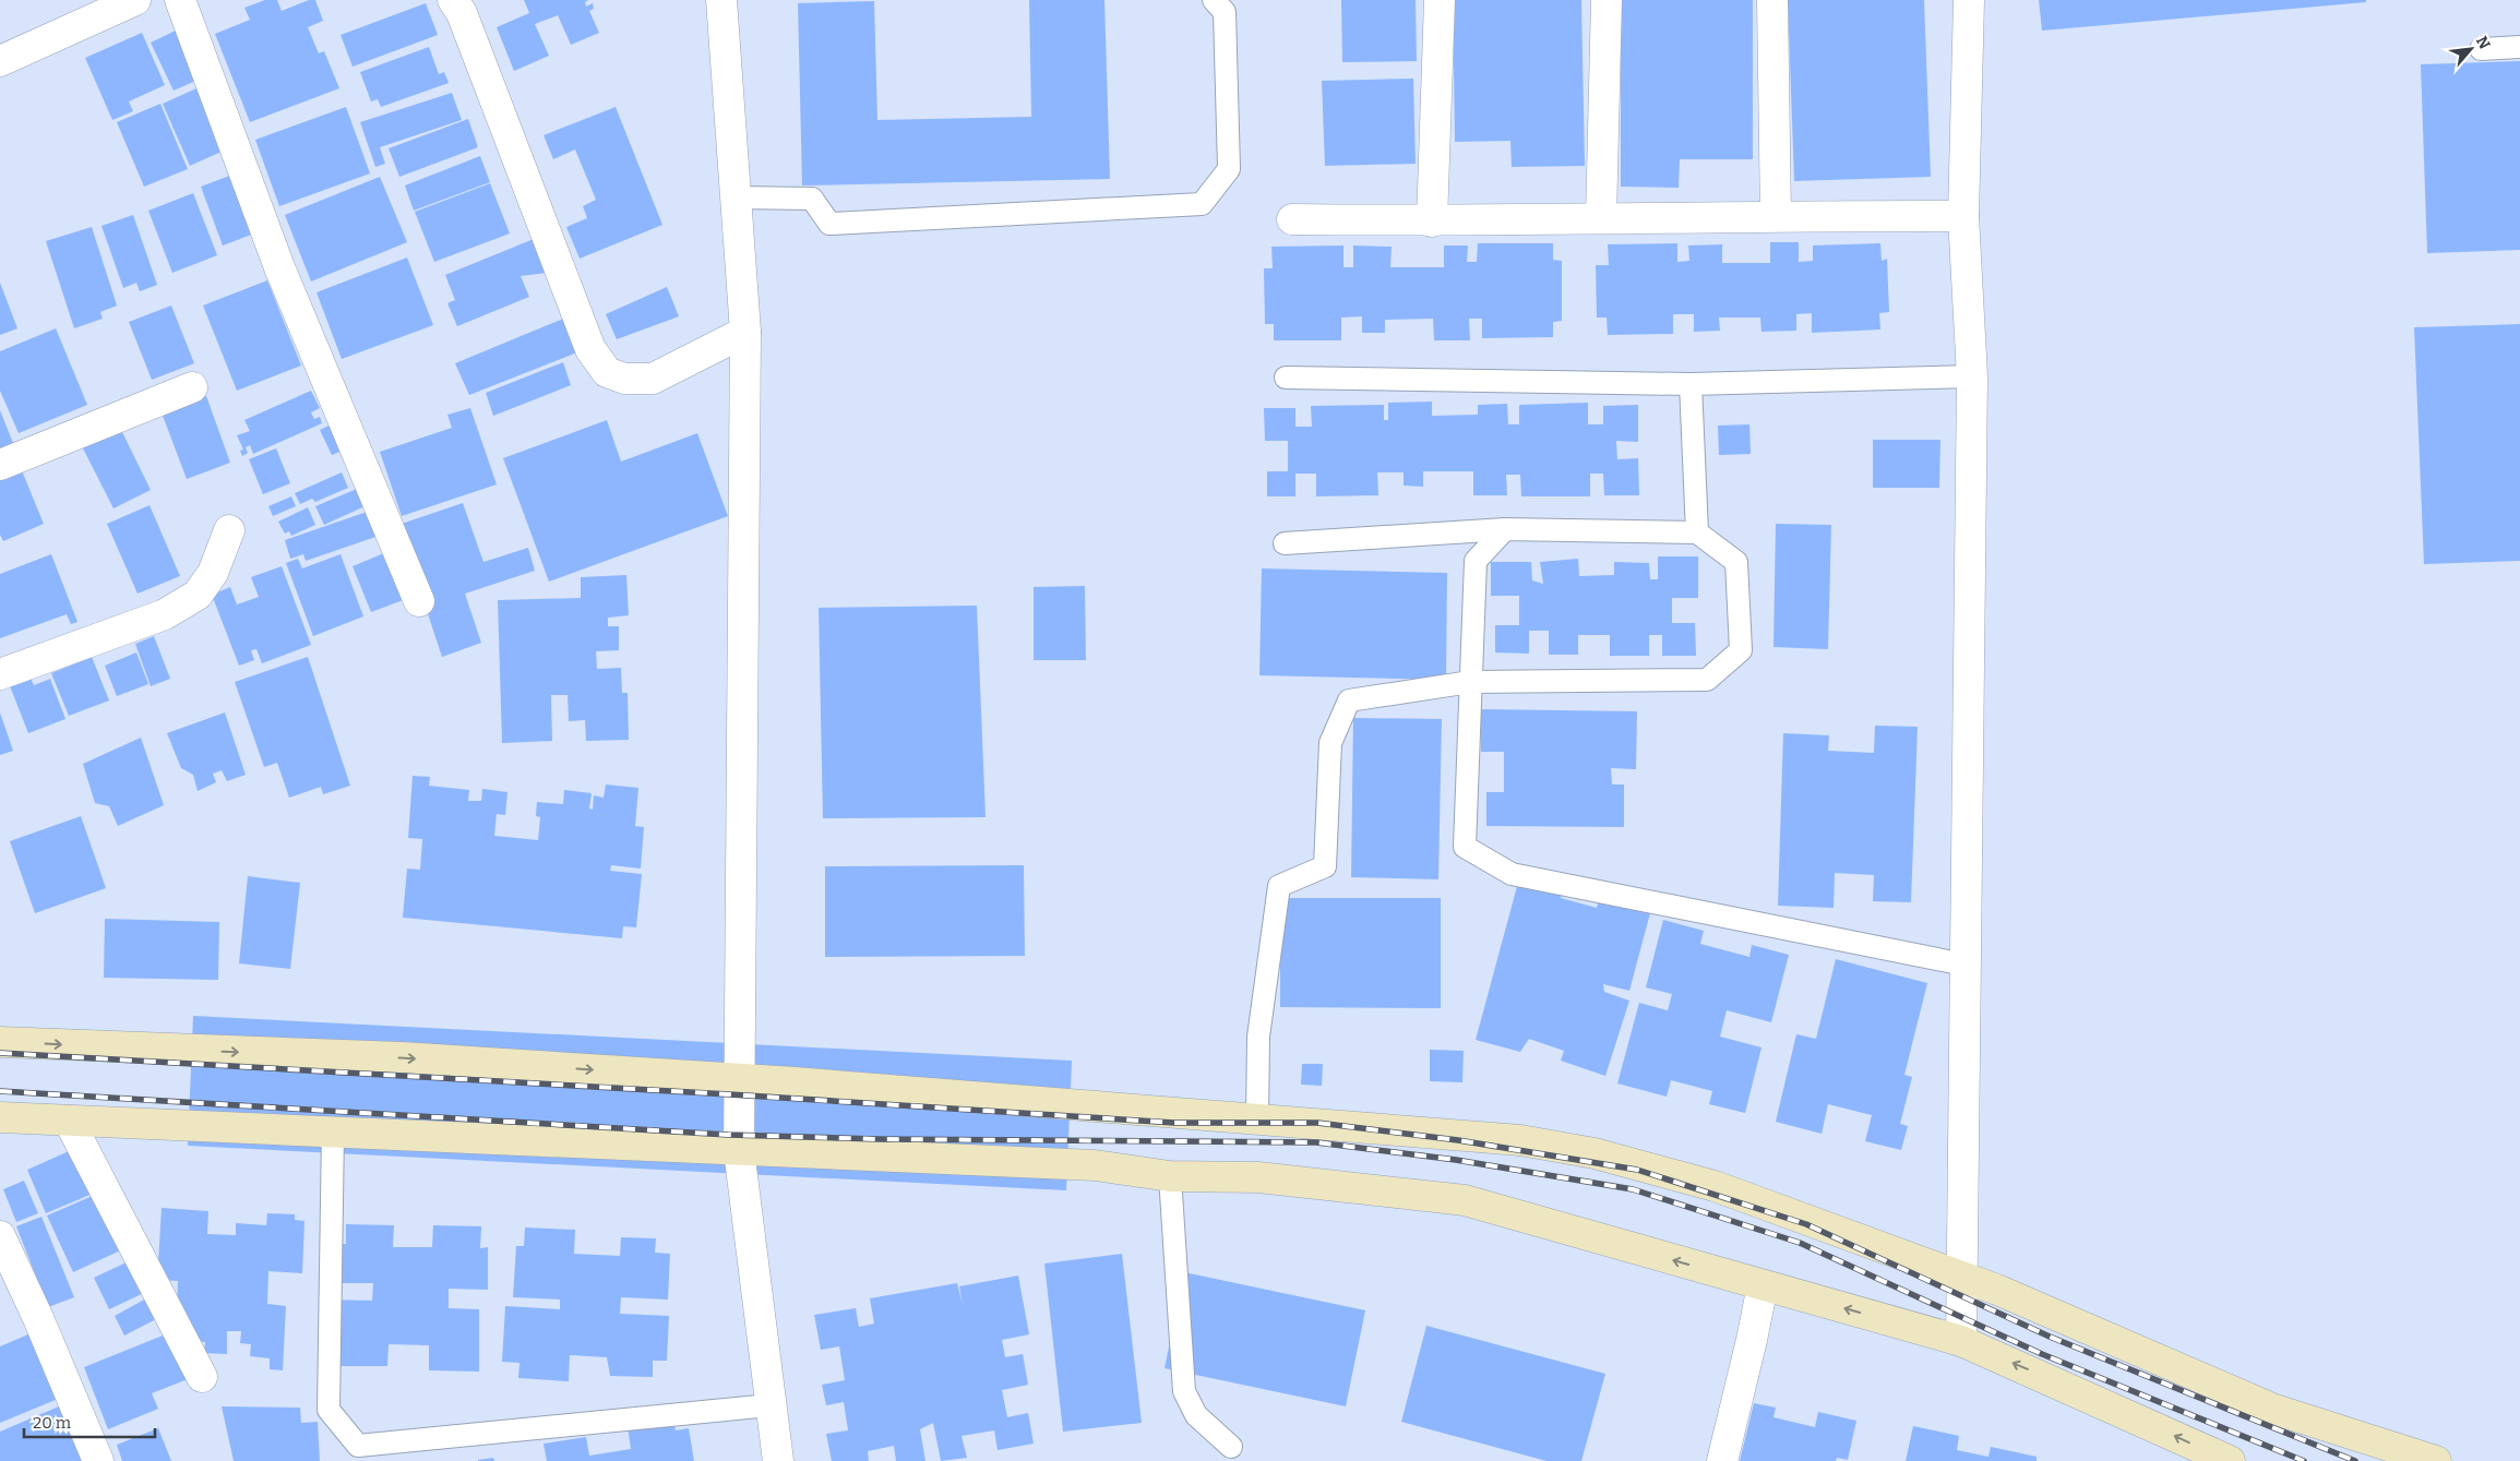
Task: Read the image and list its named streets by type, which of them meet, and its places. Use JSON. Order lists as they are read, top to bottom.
{
  "scale_bar": "20 m",
  "north": "top right"
}
